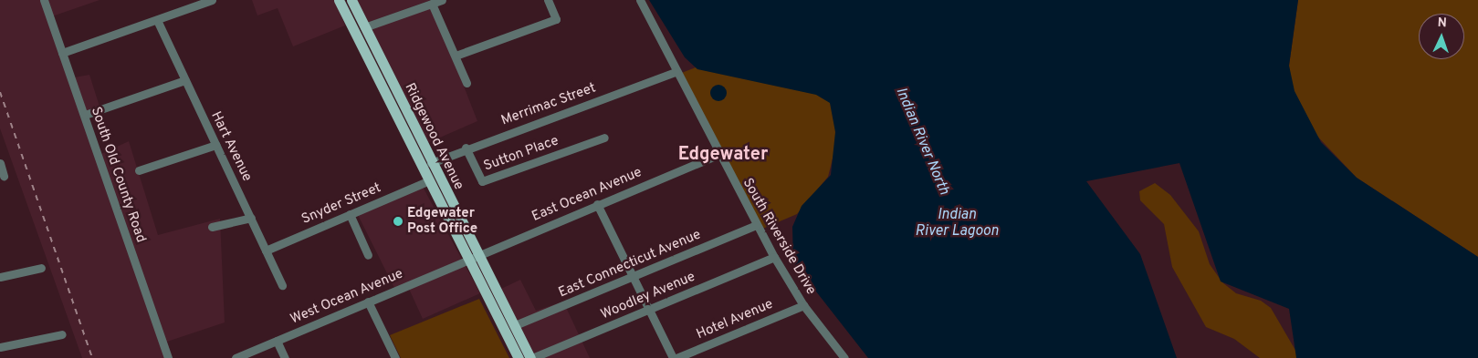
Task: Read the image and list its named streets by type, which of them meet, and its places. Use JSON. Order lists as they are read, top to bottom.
{
  "streets": {
    "main road": ["Ridgewood Avenue"],
    "street": [
      "Merrimac Street",
      "Hart Avenue",
      "Sutton Place",
      "South Old County Road",
      "East Ocean Avenue",
      "Snyder Street",
      "South Riverside Drive",
      "East Connecticut Avenue",
      "Woodley Avenue",
      "West Ocean Avenue",
      "Hotel Avenue"
    ]
  },
  "crossings": [
    ["Merrimac Street", "Ridgewood Avenue"],
    ["Merrimac Street", "Sutton Place"],
    ["Merrimac Street", "South Riverside Drive"],
    ["Ridgewood Avenue", "East Ocean Avenue"],
    ["Ridgewood Avenue", "Snyder Street"],
    ["Ridgewood Avenue", "East Connecticut Avenue"],
    ["Ridgewood Avenue", "Woodley Avenue"],
    ["Ridgewood Avenue", "West Ocean Avenue"],
    ["Hart Avenue", "Snyder Street"],
    ["East Ocean Avenue", "South Riverside Drive"],
    ["East Ocean Avenue", "West Ocean Avenue"],
    ["South Riverside Drive", "East Connecticut Avenue"],
    ["South Riverside Drive", "Woodley Avenue"],
    ["South Riverside Drive", "Hotel Avenue"]
  ],
  "districts": ["Edgewater"],
  "water": ["Indian River North", "Indian River Lagoon"],
  "places": ["Edgewater Post Office"],
  "north": "top"
}
